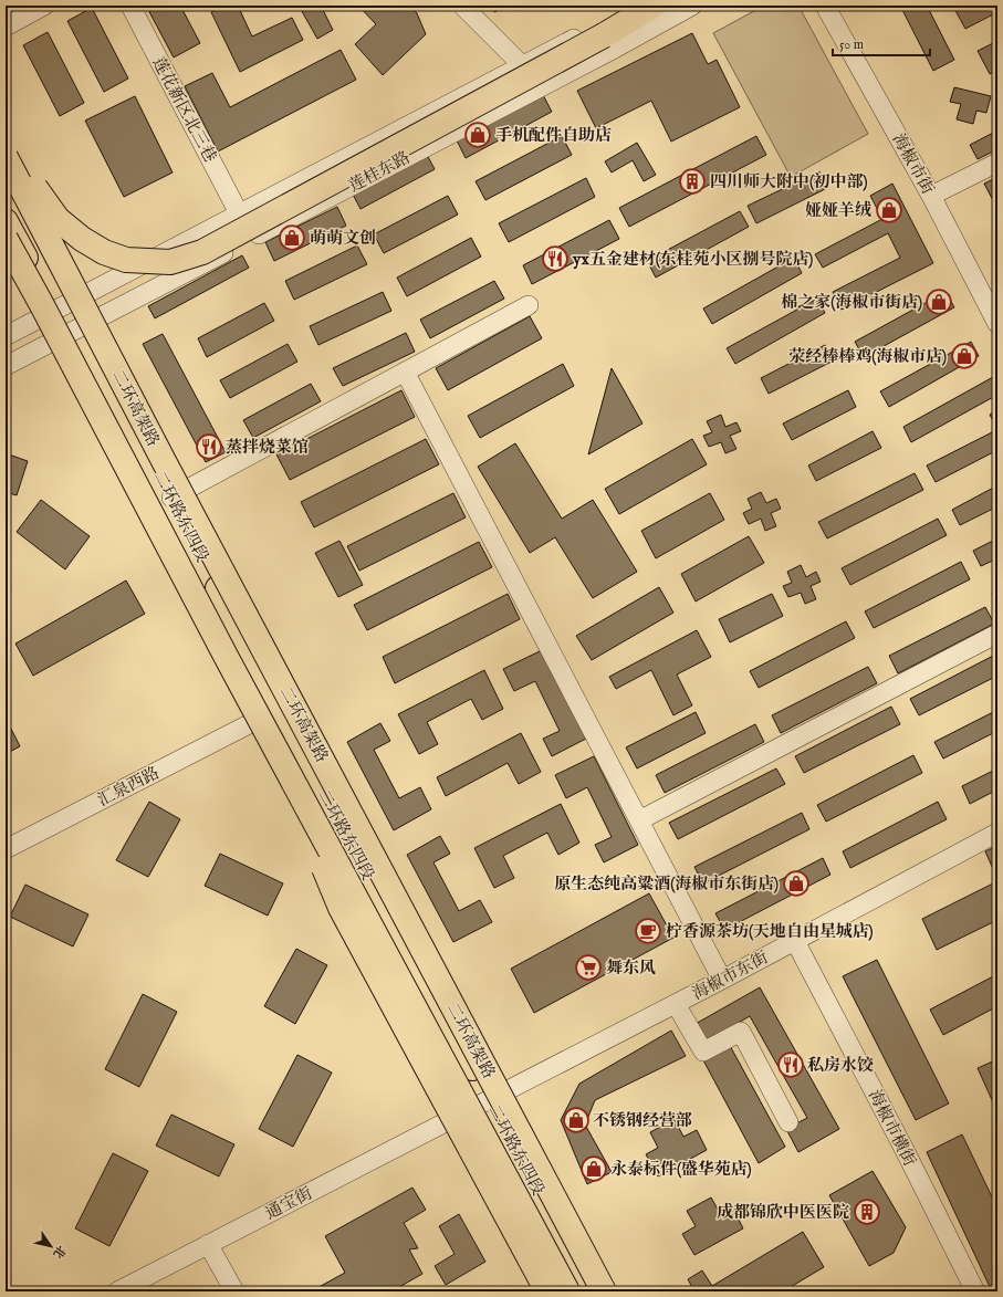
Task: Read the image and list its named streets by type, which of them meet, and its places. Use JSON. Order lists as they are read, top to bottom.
{
  "streets": {
    "main road": ["二环高架路", "二环路东四段"],
    "street": [
      "莲花新区北三巷",
      "海椒市街",
      "莲桂东路",
      "汇泉西路",
      "海椒市东街",
      "海椒市横街",
      "通宝街"
    ]
  },
  "crossings": [
    ["莲花新区北三巷", "莲桂东路"],
    ["莲桂东路", "二环路东四段"],
    ["二环高架路", "二环路东四段"],
    ["二环高架路", "汇泉西路"],
    ["二环路东四段", "汇泉西路"],
    ["二环路东四段", "海椒市东街"],
    ["二环路东四段", "通宝街"],
    ["海椒市东街", "海椒市横街"],
    ["海椒市东街", "通宝街"]
  ],
  "places": {
    "shop": [
      "手机配件自助店",
      "娅娅羊绒",
      "萌萌文创",
      "棉之家(海椒市街店)",
      "荥经棒棒鸡(海椒市店)",
      "原生态纯高粱酒(海椒市东街店)",
      "不锈钢经营部",
      "永泰标件(盛华苑店)"
    ],
    "building": ["四川师大附中(初中部)", "成都锦欣中医医院"],
    "restaurant": ["yx五金建材(东桂苑小区捌号院店)", "蒸拌烧菜馆", "私房水饺"],
    "cafe": ["柠香源茶坊(天地自由星城店)"],
    "supermarket": ["舞东风"]
  },
  "scale_bar": "50 m",
  "north": "bottom right"
}
